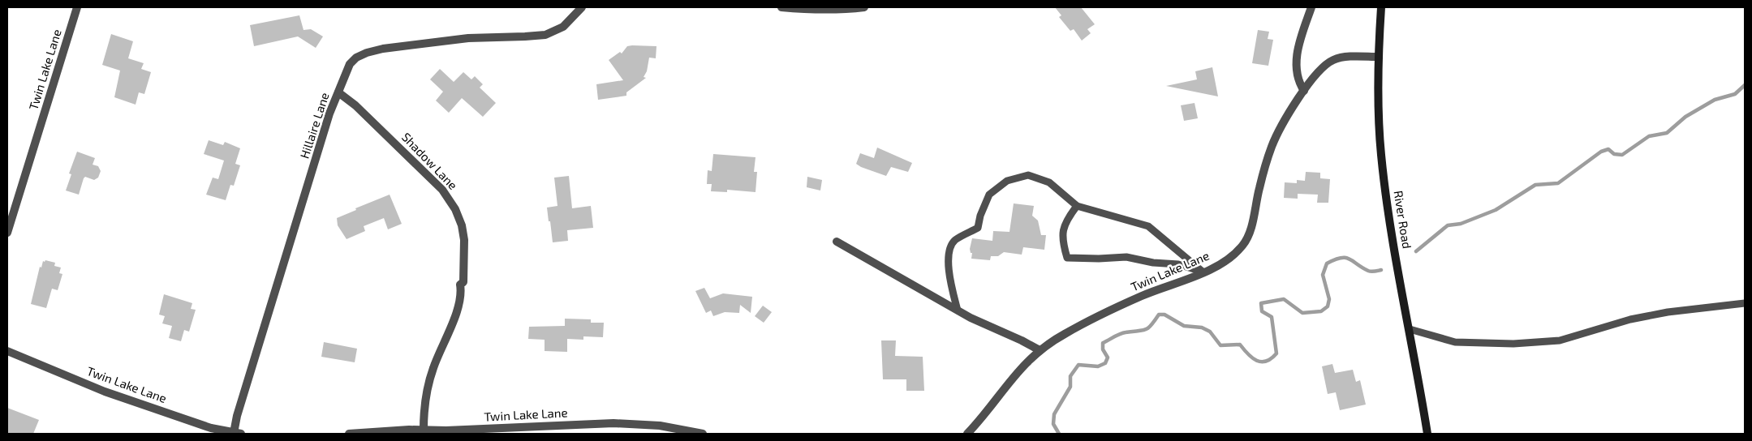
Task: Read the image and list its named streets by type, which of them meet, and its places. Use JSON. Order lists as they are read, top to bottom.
{
  "streets": {
    "main road": ["River Road"],
    "street": ["Twin Lake Lane", "Hillaire Lane", "Shadow Lane"]
  },
  "crossings": [
    ["Twin Lake Lane", "Hillaire Lane"],
    ["Twin Lake Lane", "Shadow Lane"],
    ["Twin Lake Lane", "River Road"],
    ["Hillaire Lane", "Shadow Lane"]
  ]
}
